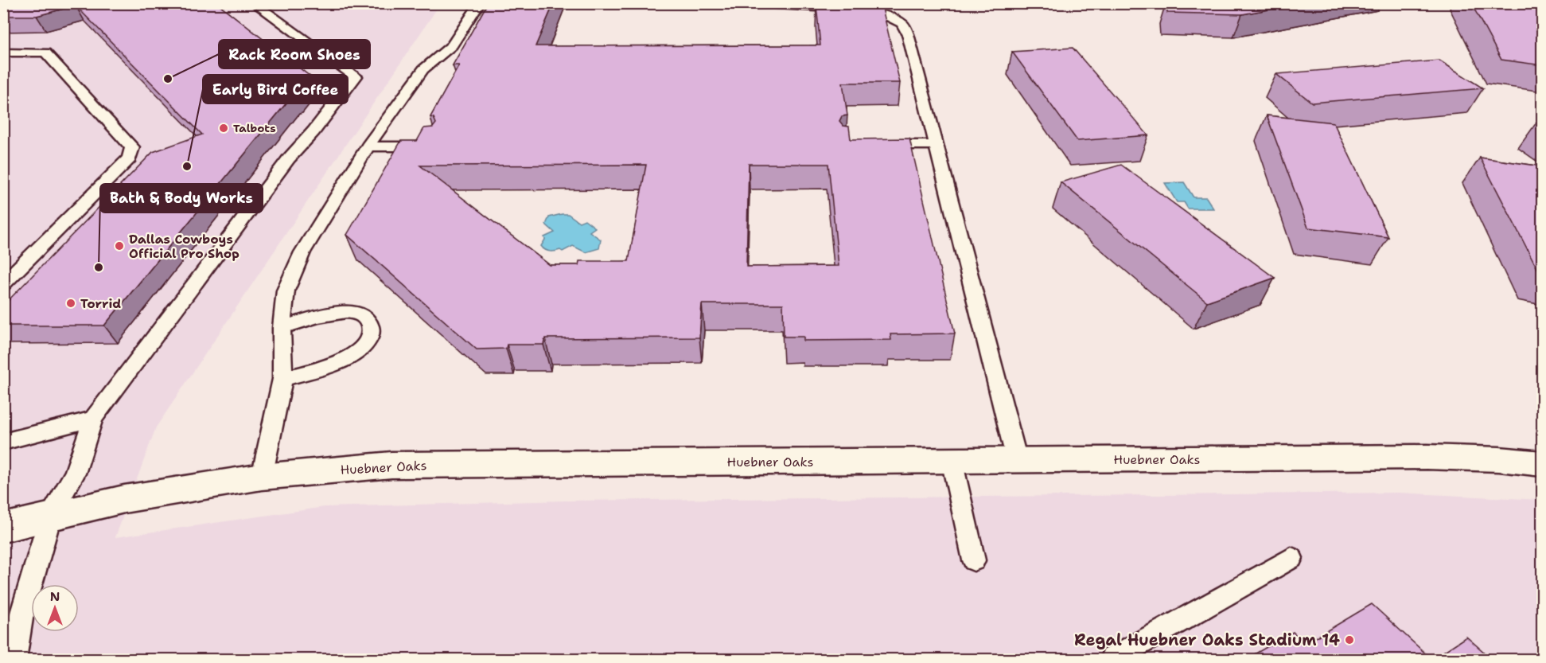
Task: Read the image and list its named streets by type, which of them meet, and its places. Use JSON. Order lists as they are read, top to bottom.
{
  "streets": {
    "street": ["Huebner Oaks"]
  },
  "places": [
    "Rack Room Shoes",
    "Talbots",
    "Early Bird Coffee",
    "Dallas Cowboys Official Pro Shop",
    "Bath & Body Works",
    "Torrid",
    "Regal Huebner Oaks Stadium 14"
  ],
  "north": "top"
}
